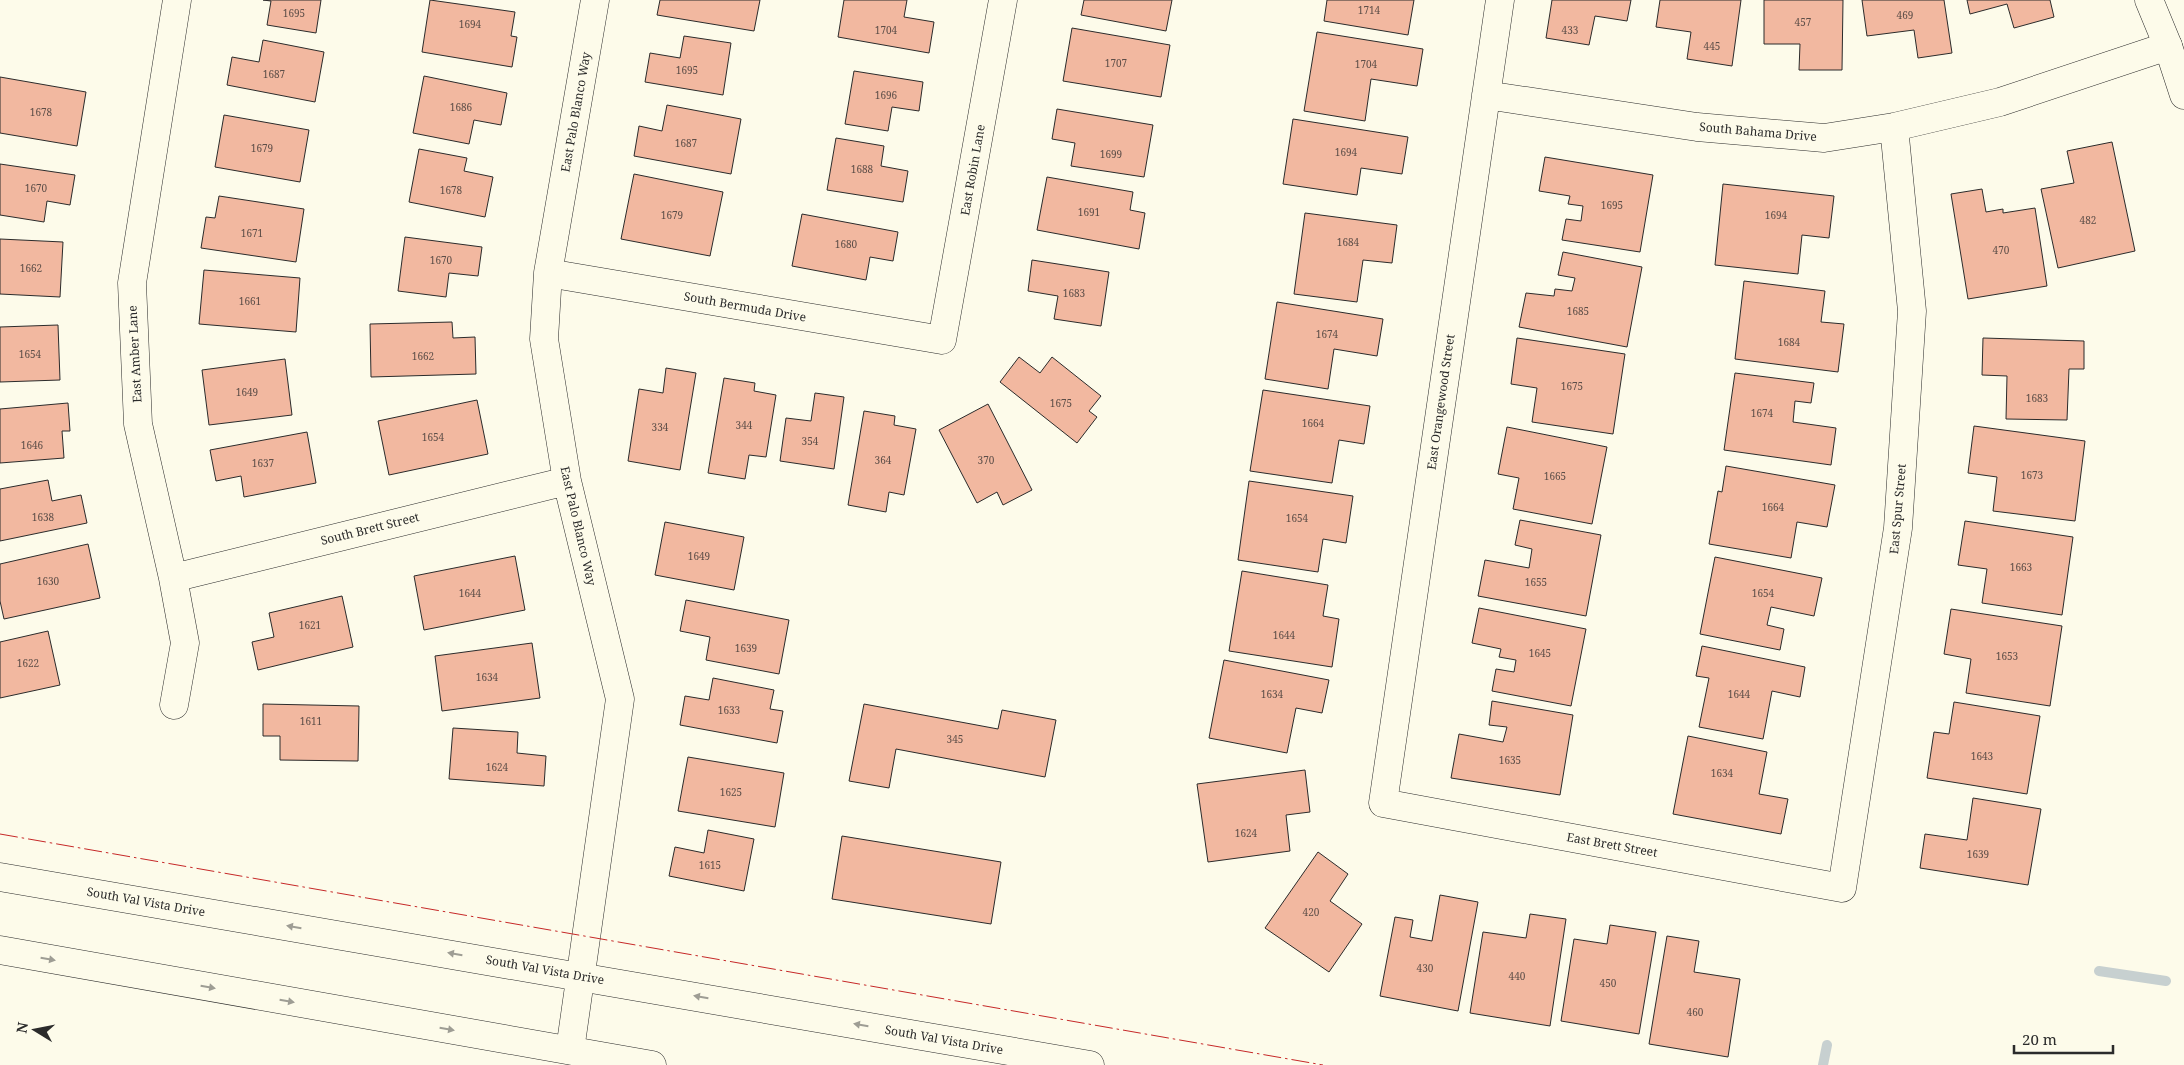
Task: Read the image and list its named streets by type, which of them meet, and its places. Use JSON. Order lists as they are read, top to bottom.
{
  "streets": {
    "street": [
      "East Palo Blanco Way",
      "South Bahama Drive",
      "East Robin Lane",
      "South Bermuda Drive",
      "East Amber Lane",
      "East Orangewood Street",
      "East Spur Street",
      "South Brett Street",
      "East Brett Street",
      "South Val Vista Drive"
    ]
  },
  "crossings": [
    ["East Palo Blanco Way", "South Bermuda Drive"],
    ["East Palo Blanco Way", "South Brett Street"],
    ["East Palo Blanco Way", "South Val Vista Drive"],
    ["South Bahama Drive", "East Orangewood Street"],
    ["South Bahama Drive", "East Spur Street"],
    ["East Robin Lane", "South Bermuda Drive"],
    ["East Amber Lane", "South Brett Street"],
    ["East Orangewood Street", "East Brett Street"],
    ["East Spur Street", "East Brett Street"]
  ],
  "house_numbers": [
    "1714",
    "1695",
    "469",
    "457",
    "1694",
    "1704",
    "433",
    "445",
    "1707",
    "1704",
    "1695",
    "1687",
    "1696",
    "1686",
    "1678",
    "1687",
    "1679",
    "1694",
    "1699",
    "1688",
    "1670",
    "1678",
    "1695",
    "1691",
    "1679",
    "1694",
    "482",
    "1671",
    "1684",
    "1680",
    "470",
    "1670",
    "1662",
    "1683",
    "1661",
    "1685",
    "1674",
    "1684",
    "1654",
    "1662",
    "1675",
    "1649",
    "1683",
    "1675",
    "1674",
    "1664",
    "344",
    "334",
    "1654",
    "354",
    "1646",
    "364",
    "370",
    "1637",
    "1673",
    "1665",
    "1664",
    "1638",
    "1654",
    "1649",
    "1663",
    "1630",
    "1655",
    "1644",
    "1654",
    "1621",
    "1644",
    "1639",
    "1645",
    "1653",
    "1622",
    "1634",
    "1634",
    "1644",
    "1633",
    "1611",
    "345",
    "1643",
    "1635",
    "1624",
    "1634",
    "1625",
    "1624",
    "1639",
    "1615",
    "420",
    "430",
    "440",
    "450",
    "460"
  ],
  "scale_bar": "20 m",
  "north": "left"
}
